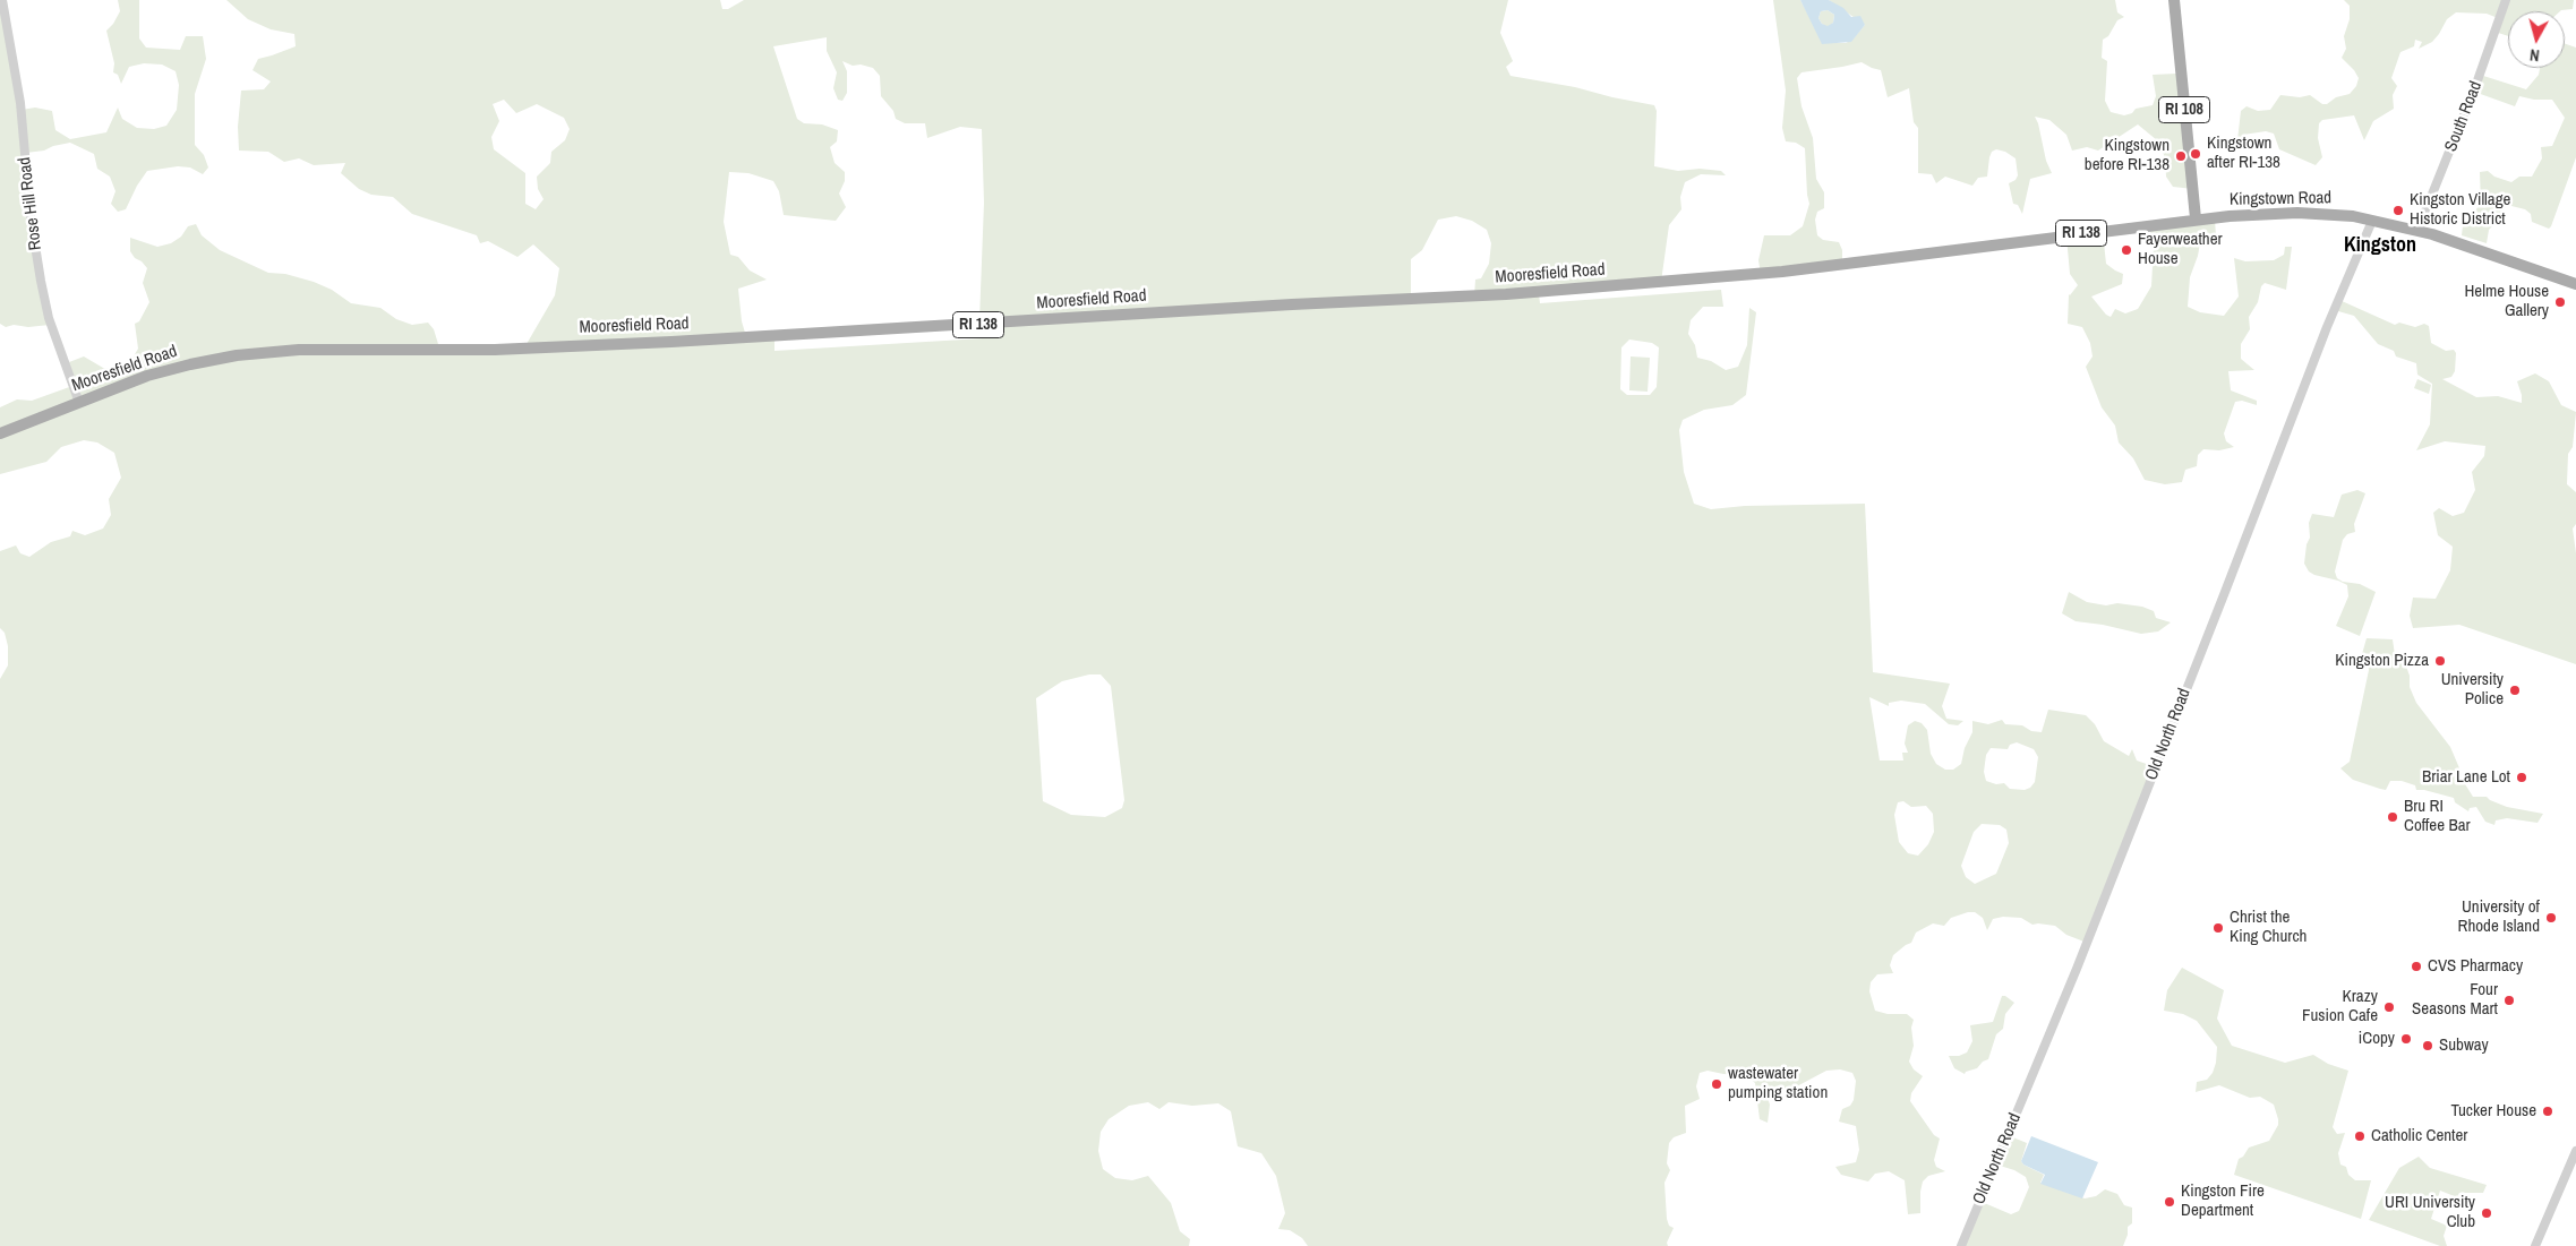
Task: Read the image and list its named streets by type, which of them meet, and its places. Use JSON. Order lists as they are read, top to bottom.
{
  "streets": {
    "main road": [
      "RI 108",
      "Kingstown Road",
      "RI 138",
      "Mooresfield Road"
    ],
    "street": ["South Road", "Rose Hill Road", "Old North Road"]
  },
  "crossings": [
    ["RI 108", "Kingstown Road"],
    ["RI 108", "Mooresfield Road"],
    ["South Road", "Kingstown Road"],
    ["Kingstown Road", "Mooresfield Road"],
    ["Kingstown Road", "Old North Road"],
    ["Rose Hill Road", "Mooresfield Road"]
  ],
  "districts": ["Kingston"],
  "places": [
    "Kingstown after RI-138",
    "Kingstown before RI-138",
    "Kingston Village Historic District",
    "Fayerweather House",
    "Helme House Gallery",
    "Kingston Pizza",
    "University Police",
    "Briar Lane Lot",
    "Bru RI Coffee Bar",
    "University of Rhode Island",
    "Christ the King Church",
    "CVS Pharmacy",
    "Four Seasons Mart",
    "Krazy Fusion Cafe",
    "iCopy",
    "Subway",
    "wastewater pumping station",
    "Tucker House",
    "Catholic Center",
    "Kingston Fire Department",
    "URI University Club"
  ],
  "north": "bottom"
}
